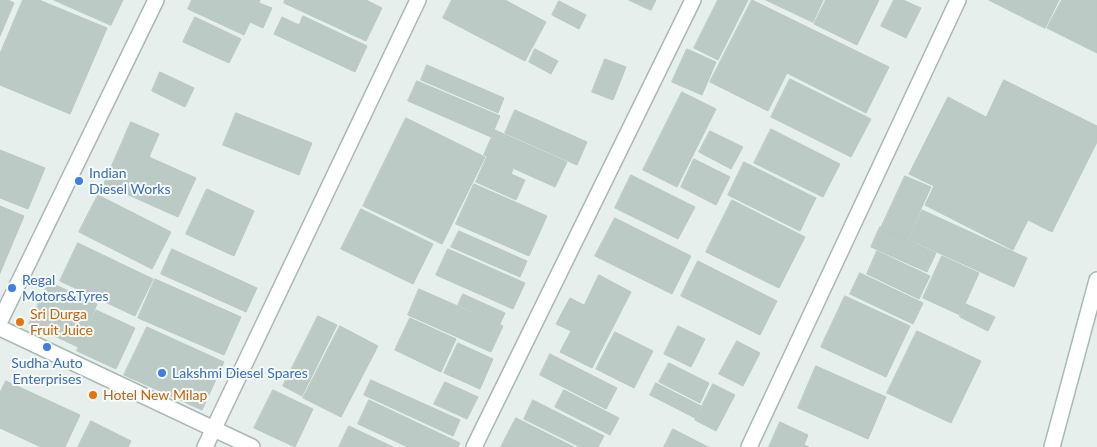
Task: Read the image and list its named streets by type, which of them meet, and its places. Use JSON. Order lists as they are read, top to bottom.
{
  "places": [
    "Indian Diesel Works",
    "Regal Motors&Tyres",
    "Sri Durga Fruit Juice",
    "Sudha Auto Enterprises",
    "Lakshmi Diesel Spares",
    "Hotel New Milap"
  ]
}
